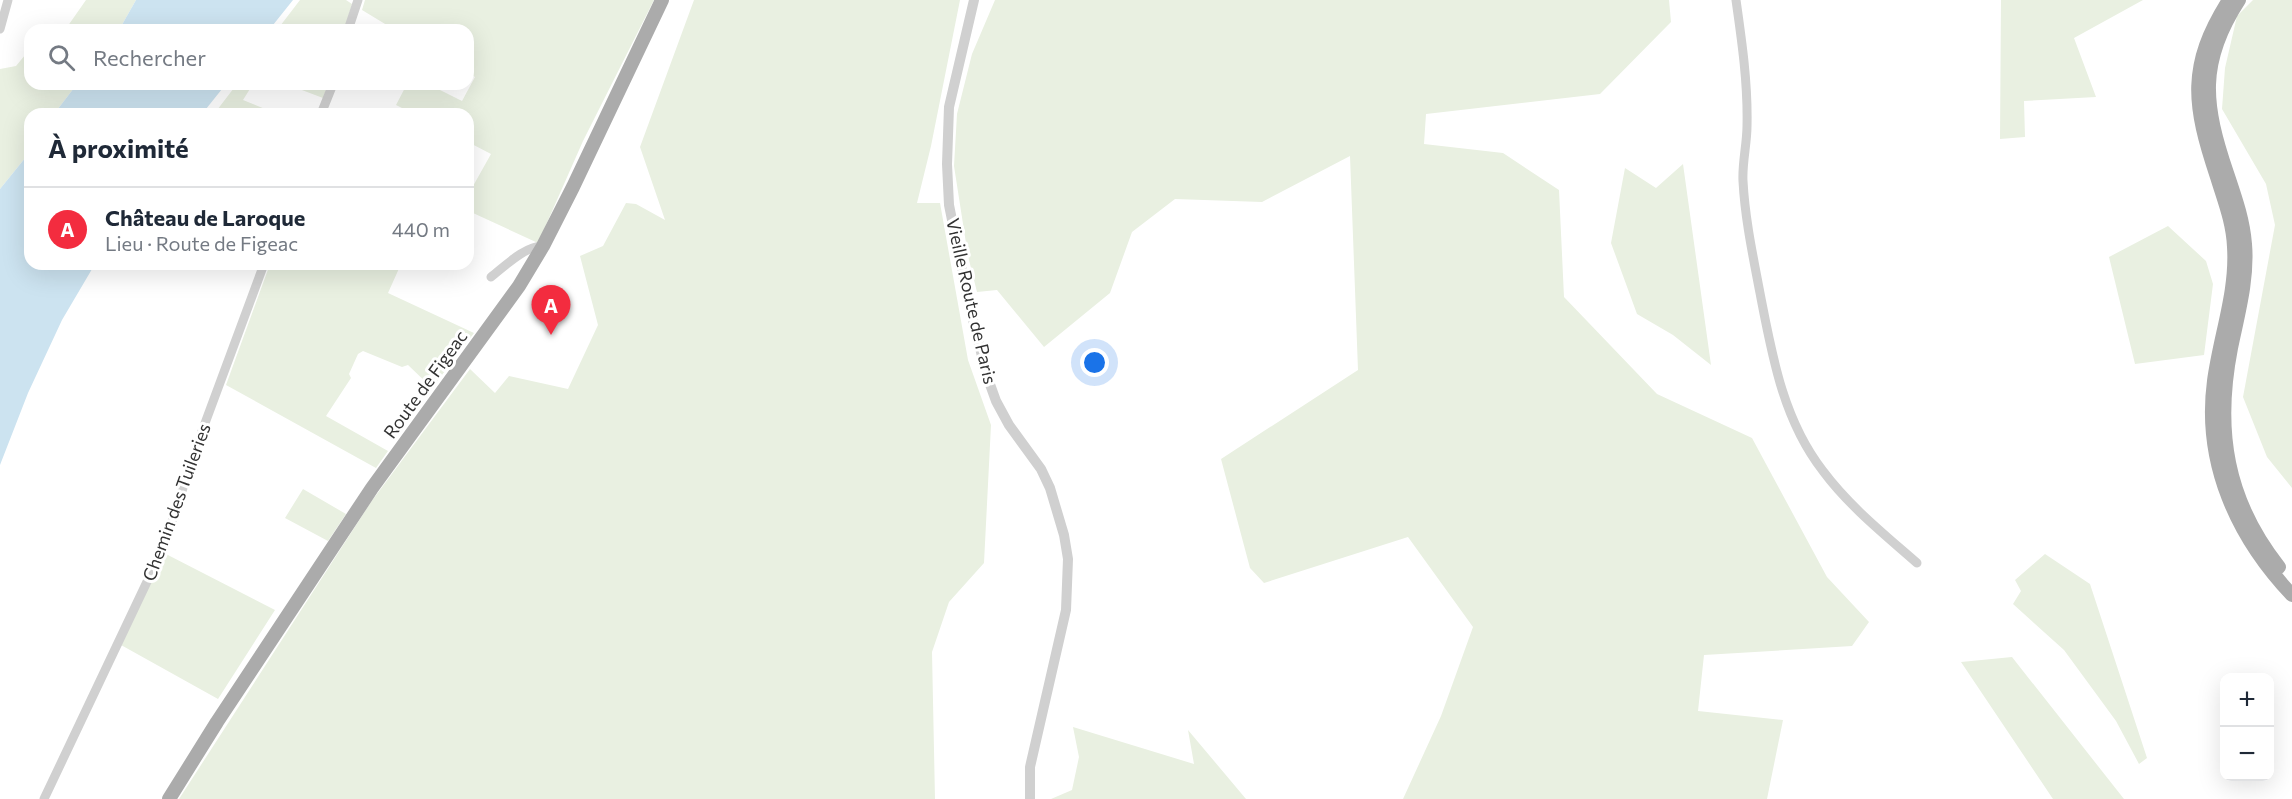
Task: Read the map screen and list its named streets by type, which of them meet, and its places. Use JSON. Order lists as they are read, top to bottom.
{
  "streets": {
    "main road": ["Route de Figeac"],
    "street": ["Vieille Route de Paris", "Chemin des Tuileries"]
  },
  "page": {
    "search": "Rechercher",
    "heading": "À proximité",
    "list": [
      {
        "mark": "A",
        "name": "Château de Laroque",
        "note": "Lieu · Route de Figeac",
        "value": "440 m"
      }
    ],
    "pins": "A",
    "map_buttons": ["+", "−"]
  }
}
